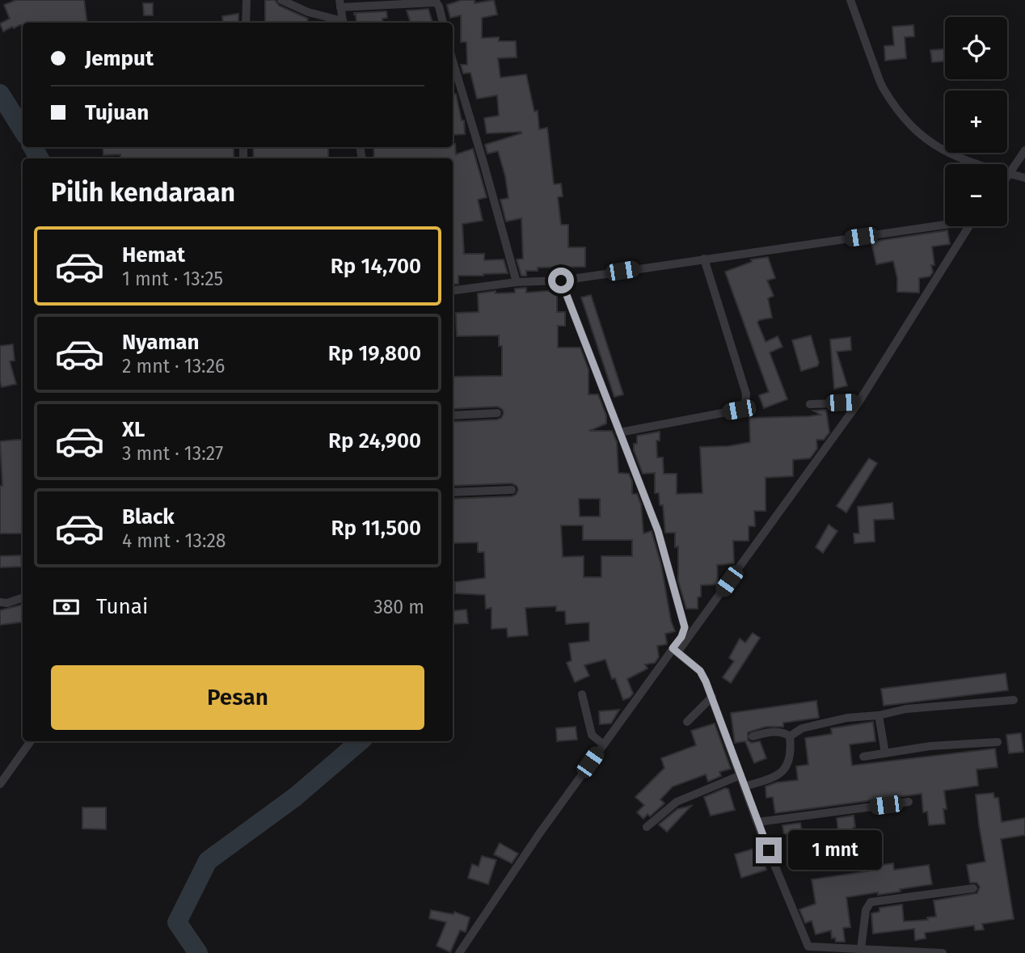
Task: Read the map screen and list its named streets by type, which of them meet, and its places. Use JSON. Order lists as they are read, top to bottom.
{
  "page": {
    "map_buttons": ["+", "−"],
    "banner": ["Jemput", "Tujuan"],
    "heading": "Pilih kendaraan",
    "list": [
      {
        "name": "Hemat",
        "note": "1 mnt · 13:25",
        "value": "Rp 14,700"
      },
      {
        "name": "Nyaman",
        "note": "2 mnt · 13:26",
        "value": "Rp 19,800"
      },
      {
        "name": "XL",
        "note": "3 mnt · 13:27",
        "value": "Rp 24,900"
      },
      {
        "name": "Black",
        "note": "4 mnt · 13:28",
        "value": "Rp 11,500"
      }
    ],
    "pay": ["Tunai", "380 m"],
    "buttons": "Pesan",
    "bubble": "1 mnt"
  }
}
